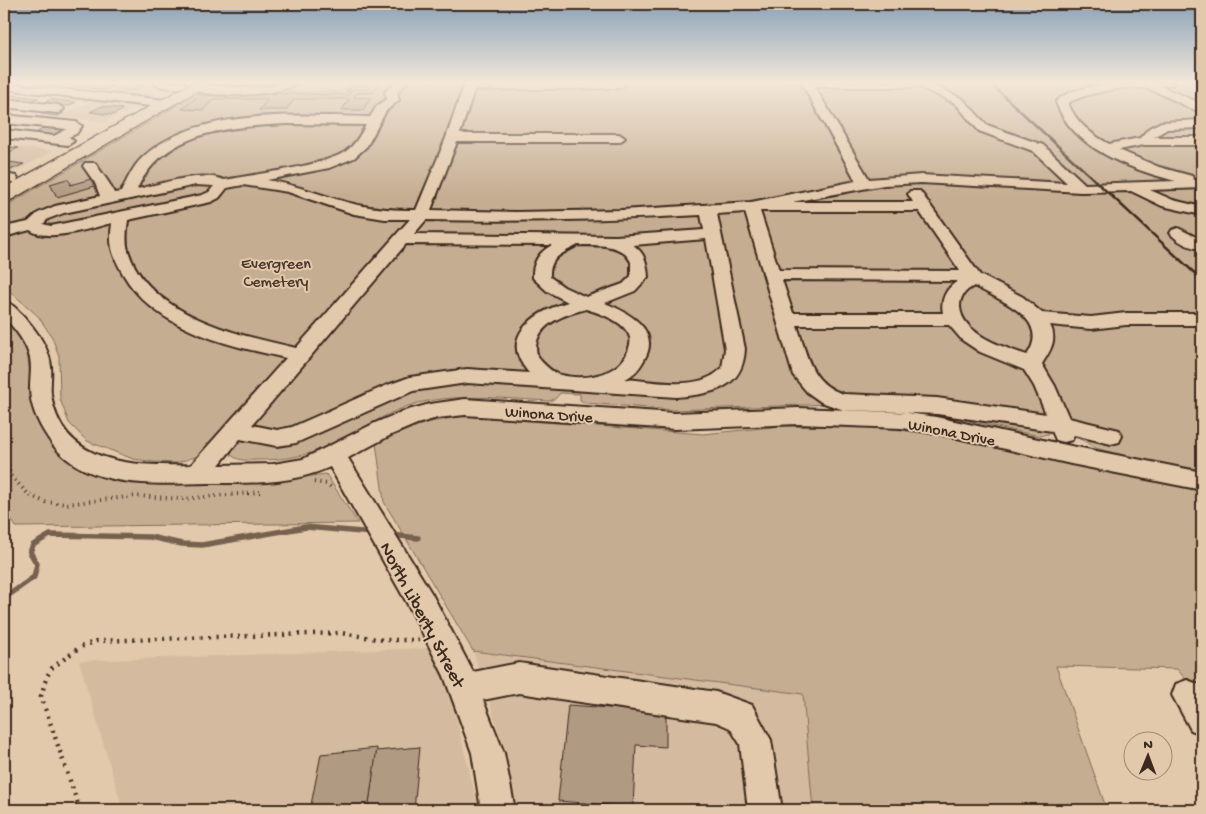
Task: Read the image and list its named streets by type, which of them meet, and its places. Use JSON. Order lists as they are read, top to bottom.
{
  "streets": {
    "street": ["Winona Drive", "North Liberty Street"]
  },
  "crossings": [
    ["Winona Drive", "North Liberty Street"]
  ],
  "parks": ["Evergreen Cemetery"],
  "north": "top"
}
